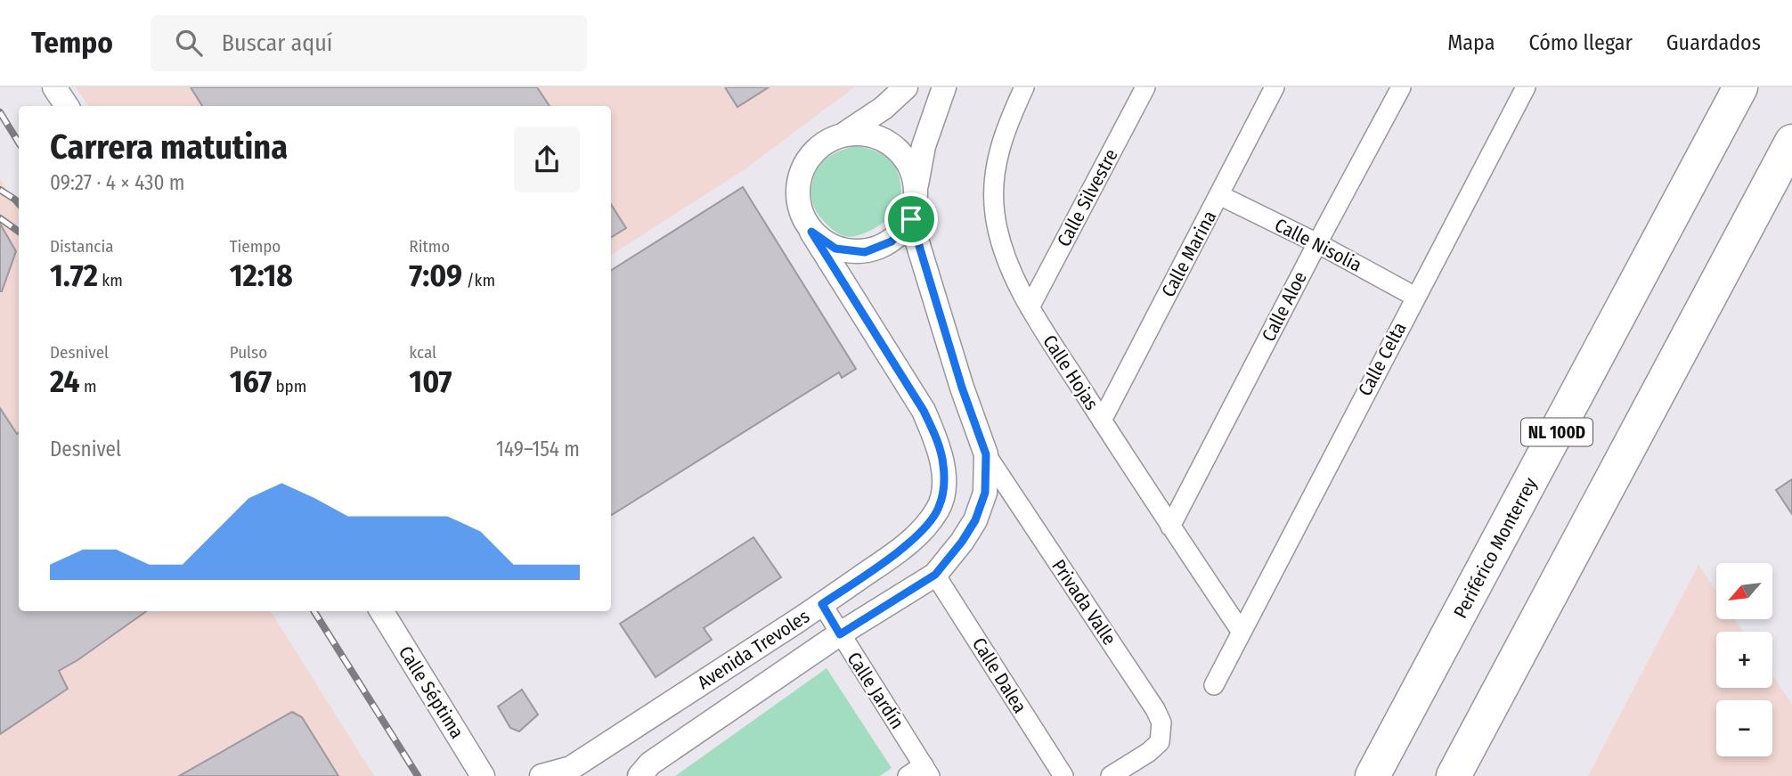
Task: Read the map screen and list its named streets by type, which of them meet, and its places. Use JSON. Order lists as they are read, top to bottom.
{
  "streets": {
    "highway": ["NL 100D", "Periférico Monterrey"],
    "street": [
      "Calle Silvestre",
      "Calle Nisolia",
      "Calle Marina",
      "Calle Aloe",
      "Calle Celta",
      "Calle Hojas",
      "Privada Valle",
      "Avenida Trevoles",
      "Calle Dalea",
      "Calle Jardín",
      "Calle Séptima"
    ]
  },
  "crossings": [
    ["Calle Silvestre", "Calle Hojas"],
    ["Calle Nisolia", "Calle Marina"],
    ["Calle Nisolia", "Calle Aloe"],
    ["Calle Nisolia", "Calle Celta"],
    ["Calle Marina", "Calle Hojas"],
    ["Calle Aloe", "Calle Hojas"],
    ["Calle Celta", "Calle Hojas"],
    ["Privada Valle", "Avenida Trevoles"],
    ["Avenida Trevoles", "Calle Dalea"],
    ["Avenida Trevoles", "Calle Jardín"]
  ],
  "north": "bottom left",
  "page": {
    "header": "Tempo",
    "search": "Buscar aquí",
    "nav": ["Mapa", "Cómo llegar", "Guardados"],
    "heading": ["Carrera matutina", "09:27 · 4 × 430 m"],
    "stats": [
      ["Distancia", "1.72 km"],
      ["Tiempo", "12:18"],
      ["Ritmo", "7:09 /km"],
      ["Desnivel", "24 m"],
      ["Pulso", "167 bpm"],
      ["kcal", "107"]
    ],
    "chart": ["Desnivel", "149–154 m"],
    "map_buttons": ["+", "−"]
  }
}
